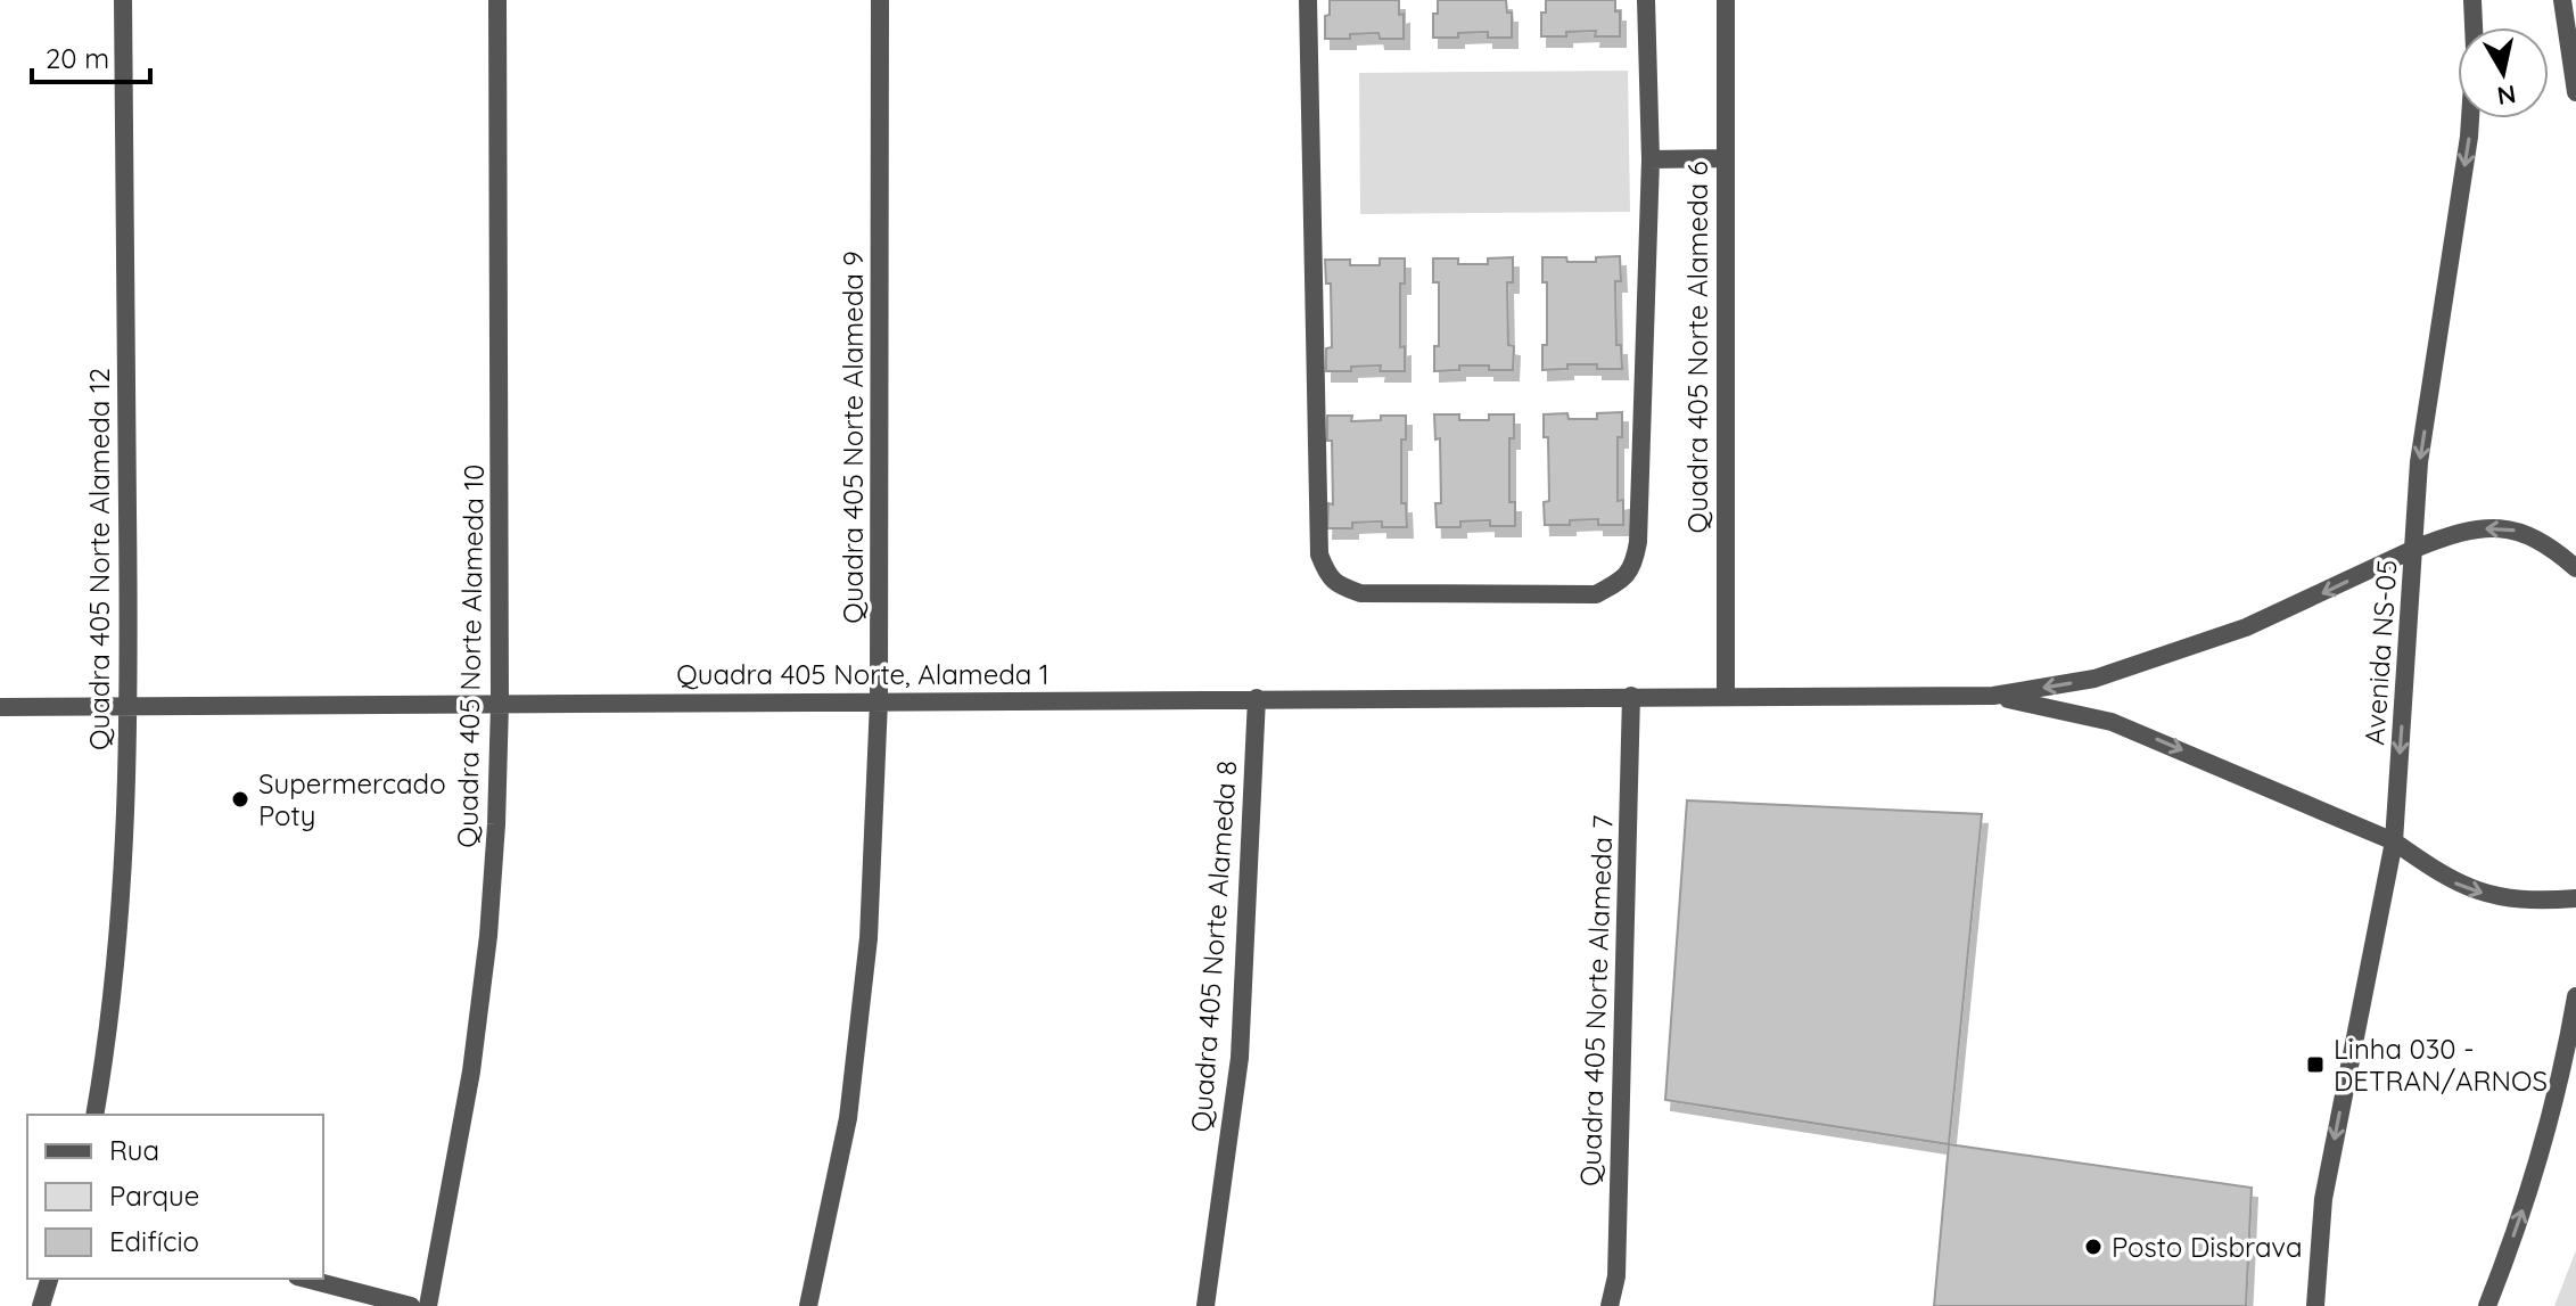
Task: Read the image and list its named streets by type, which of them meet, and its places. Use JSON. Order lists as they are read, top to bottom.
{
  "streets": {
    "street": [
      "Quadra 405 Norte Alameda 6",
      "Quadra 405 Norte Alameda 9",
      "Quadra 405 Norte Alameda 12",
      "Avenida NS-05",
      "Quadra 405 Norte Alameda 10",
      "Quadra 405 Norte, Alameda 1",
      "Quadra 405 Norte Alameda 8",
      "Quadra 405 Norte Alameda 7"
    ]
  },
  "crossings": [
    ["Quadra 405 Norte Alameda 6", "Quadra 405 Norte, Alameda 1"],
    ["Quadra 405 Norte Alameda 9", "Quadra 405 Norte, Alameda 1"],
    ["Quadra 405 Norte Alameda 12", "Quadra 405 Norte, Alameda 1"],
    ["Quadra 405 Norte Alameda 10", "Quadra 405 Norte, Alameda 1"],
    ["Quadra 405 Norte, Alameda 1", "Quadra 405 Norte Alameda 8"],
    ["Quadra 405 Norte, Alameda 1", "Quadra 405 Norte Alameda 7"]
  ],
  "one_way": ["Avenida NS-05"],
  "places": {
    "other": ["Supermercado Poty", "Posto Disbrava"],
    "transit": ["Linha 030 - DETRAN/ARNOS"]
  },
  "legend": ["Rua", "Parque", "Edifício"],
  "scale_bar": "20 m",
  "north": "bottom"
}
